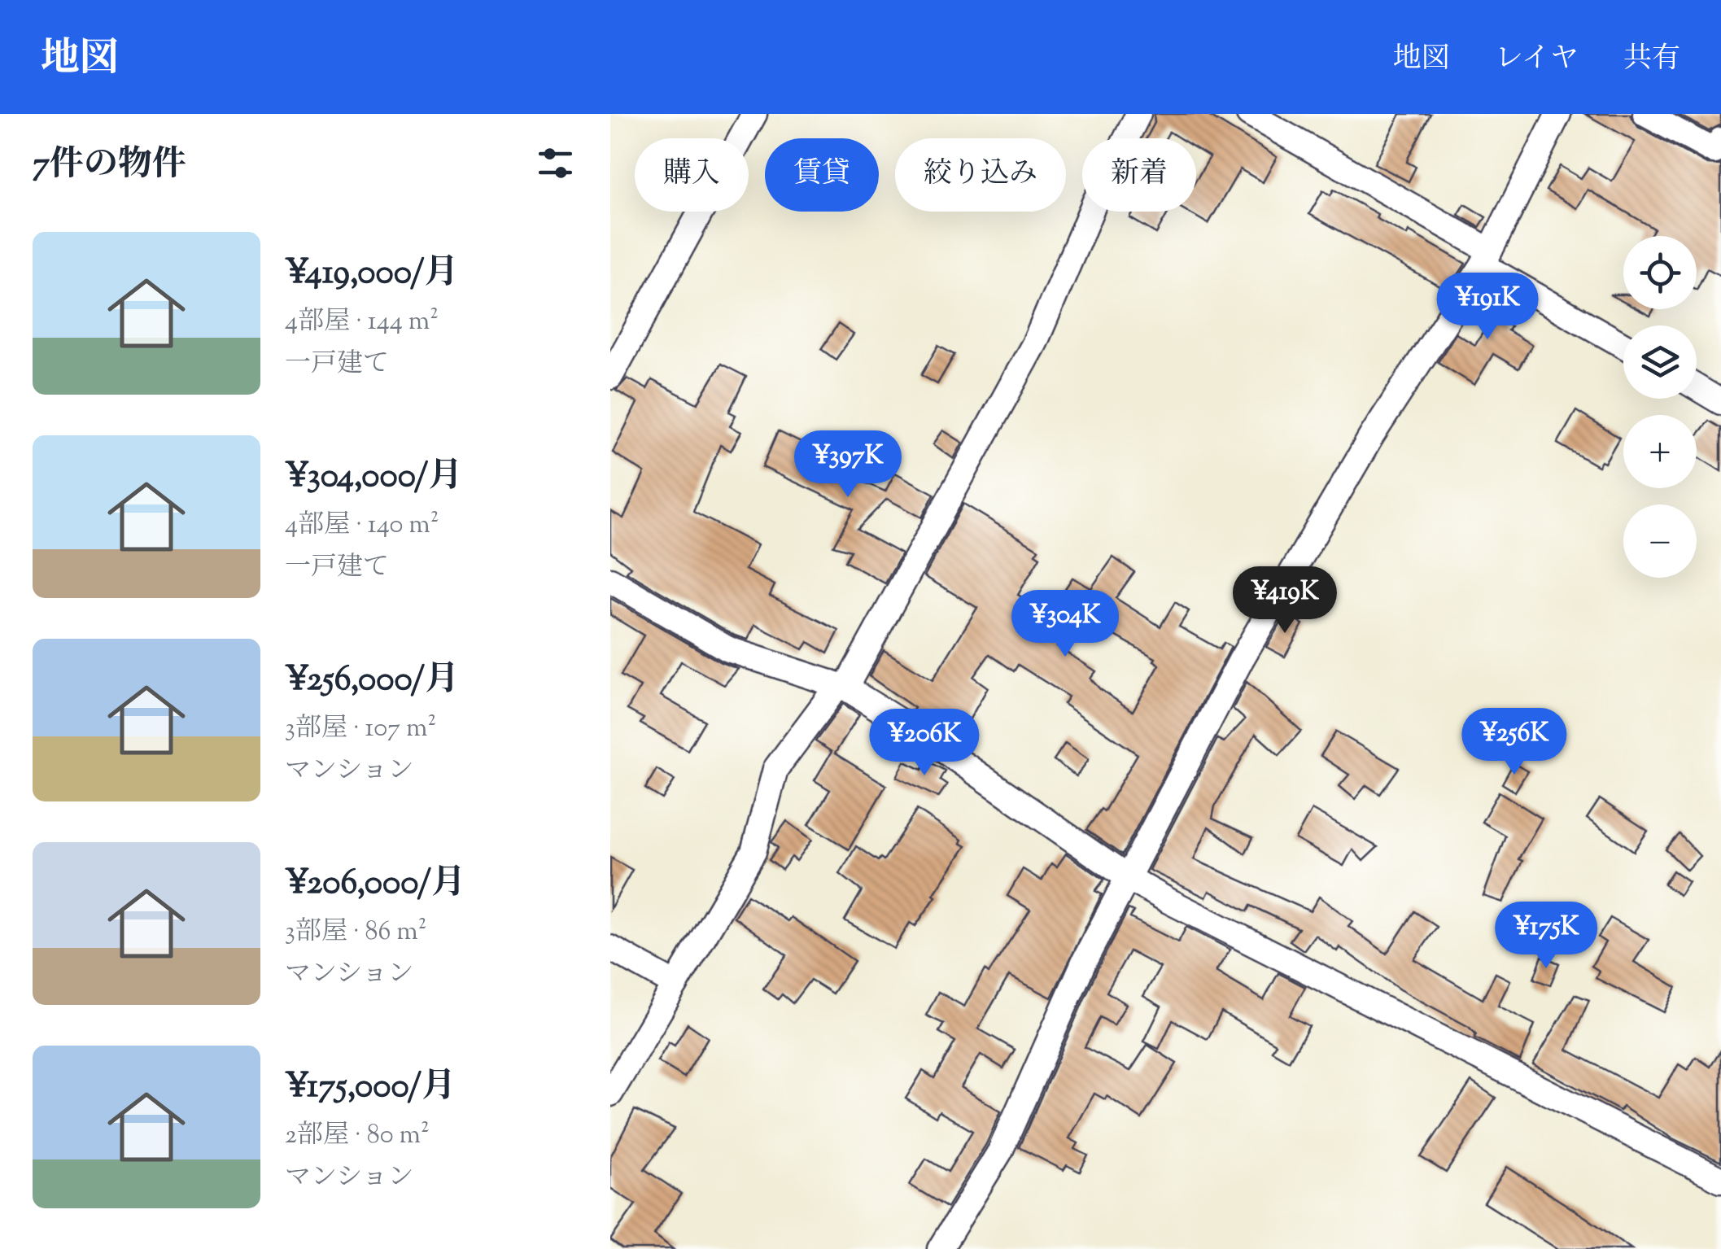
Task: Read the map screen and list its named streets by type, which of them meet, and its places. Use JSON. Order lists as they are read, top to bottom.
{
  "page": {
    "header": "地図",
    "nav": ["地図", "レイヤ", "共有"],
    "heading": "7件の物件",
    "chip": [
      "購入",
      "賃貸",
      "絞り込み",
      "新着"
    ],
    "list": [
      {
        "name": "¥419,000/月",
        "note": "4部屋 · 144 m² · 一戸建て"
      },
      {
        "name": "¥304,000/月",
        "note": "4部屋 · 140 m² · 一戸建て"
      },
      {
        "name": "¥256,000/月",
        "note": "3部屋 · 107 m² · マンション"
      },
      {
        "name": "¥206,000/月",
        "note": "3部屋 · 86 m² · マンション"
      },
      {
        "name": "¥175,000/月",
        "note": "2部屋 · 80 m² · マンション"
      }
    ],
    "map_buttons": ["+", "−"],
    "price": [
      "¥191K",
      "¥397K",
      "¥419K",
      "¥304K",
      "¥256K",
      "¥206K",
      "¥175K"
    ]
  }
}
